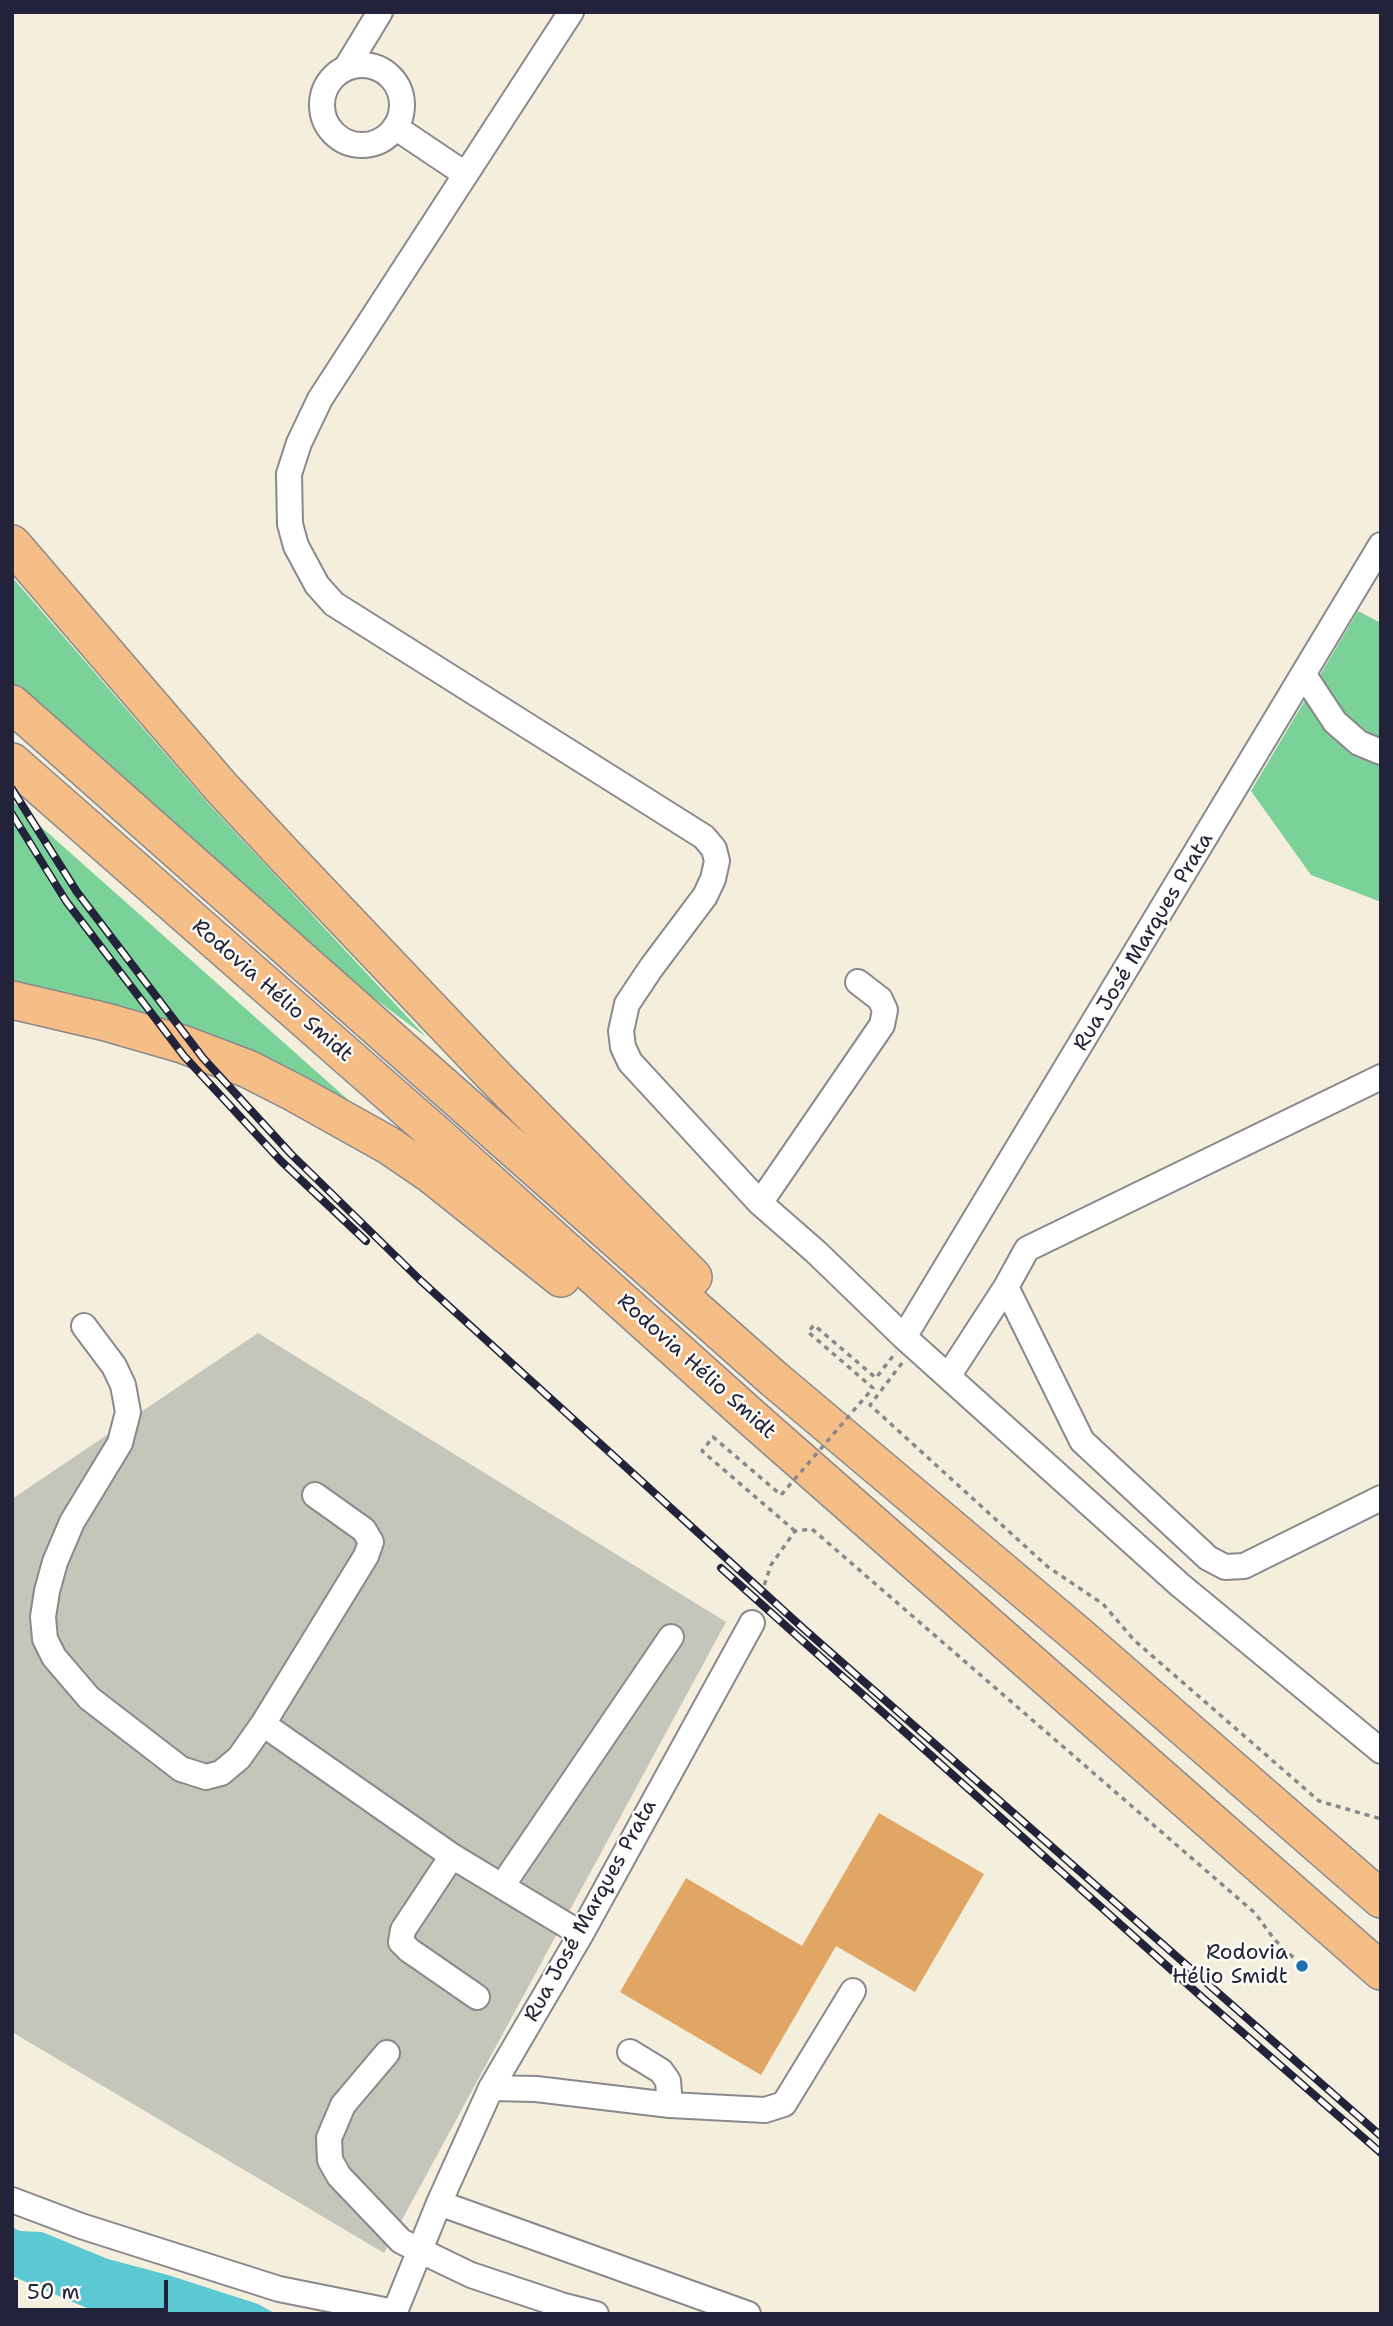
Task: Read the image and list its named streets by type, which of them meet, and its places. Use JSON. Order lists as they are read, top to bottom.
{
  "streets": {
    "highway": ["Rodovia Hélio Smidt"],
    "lane": ["Rua José Marques Prata"]
  },
  "places": ["Rodovia Hélio Smidt"],
  "scale_bar": "50 m"
}
